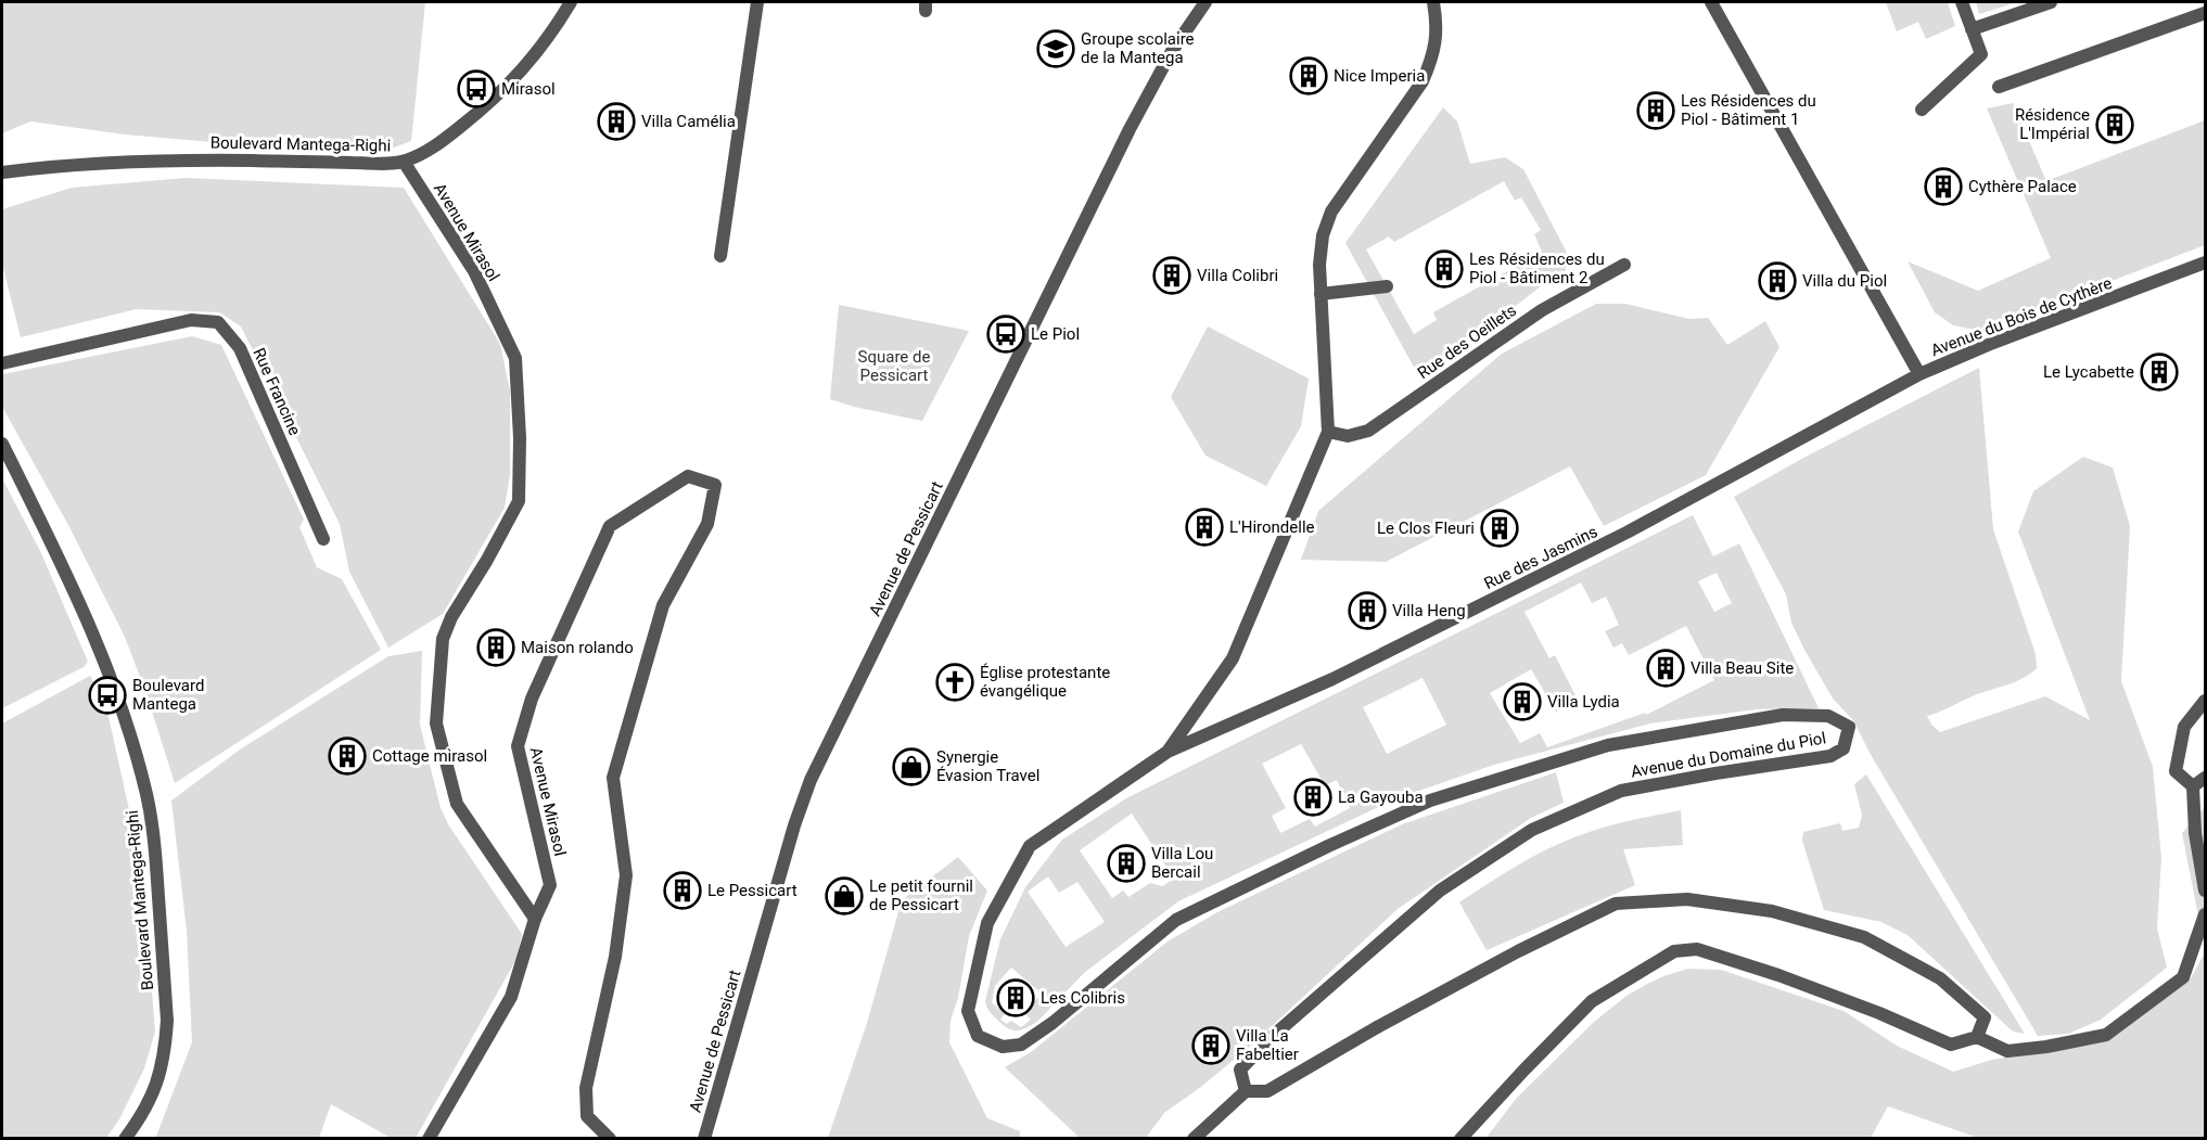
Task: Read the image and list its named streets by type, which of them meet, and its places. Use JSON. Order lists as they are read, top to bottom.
{
  "streets": {
    "street": [
      "Boulevard Mantega-Righi",
      "Avenue Mirasol",
      "Avenue du Bois de Cythère",
      "Rue des Oeillets",
      "Rue Francine",
      "Avenue de Pessicart",
      "Rue des Jasmins",
      "Avenue du Domaine du Piol"
    ]
  },
  "crossings": [
    ["Boulevard Mantega-Righi", "Avenue Mirasol"],
    ["Avenue du Bois de Cythère", "Rue des Jasmins"],
    ["Rue des Oeillets", "Avenue du Domaine du Piol"],
    ["Rue des Jasmins", "Avenue du Domaine du Piol"]
  ],
  "parks": ["Square de Pessicart"],
  "places": {
    "school or university": ["Groupe scolaire de la Mantega"],
    "building": [
      "Nice Imperia",
      "Les Résidences du Piol - Bâtiment 1",
      "Villa Camélia",
      "Résidence L'Impérial",
      "Cythère Palace",
      "Les Résidences du Piol - Bâtiment 2",
      "Villa Colibri",
      "Villa du Piol",
      "Le Lycabette",
      "L'Hirondelle",
      "Le Clos Fleuri",
      "Villa Heng",
      "Maison rolando",
      "Villa Beau Site",
      "Villa Lydia",
      "Cottage mirasol",
      "La Gayouba",
      "Villa Lou Bercail",
      "Le Pessicart",
      "Les Colibris",
      "Villa La Fabeltier"
    ],
    "bus stop": ["Mirasol", "Le Piol", "Boulevard Mantega"],
    "church": ["Église protestante évangélique"],
    "shop": ["Synergie Évasion Travel", "Le petit fournil de Pessicart"]
  }
}
